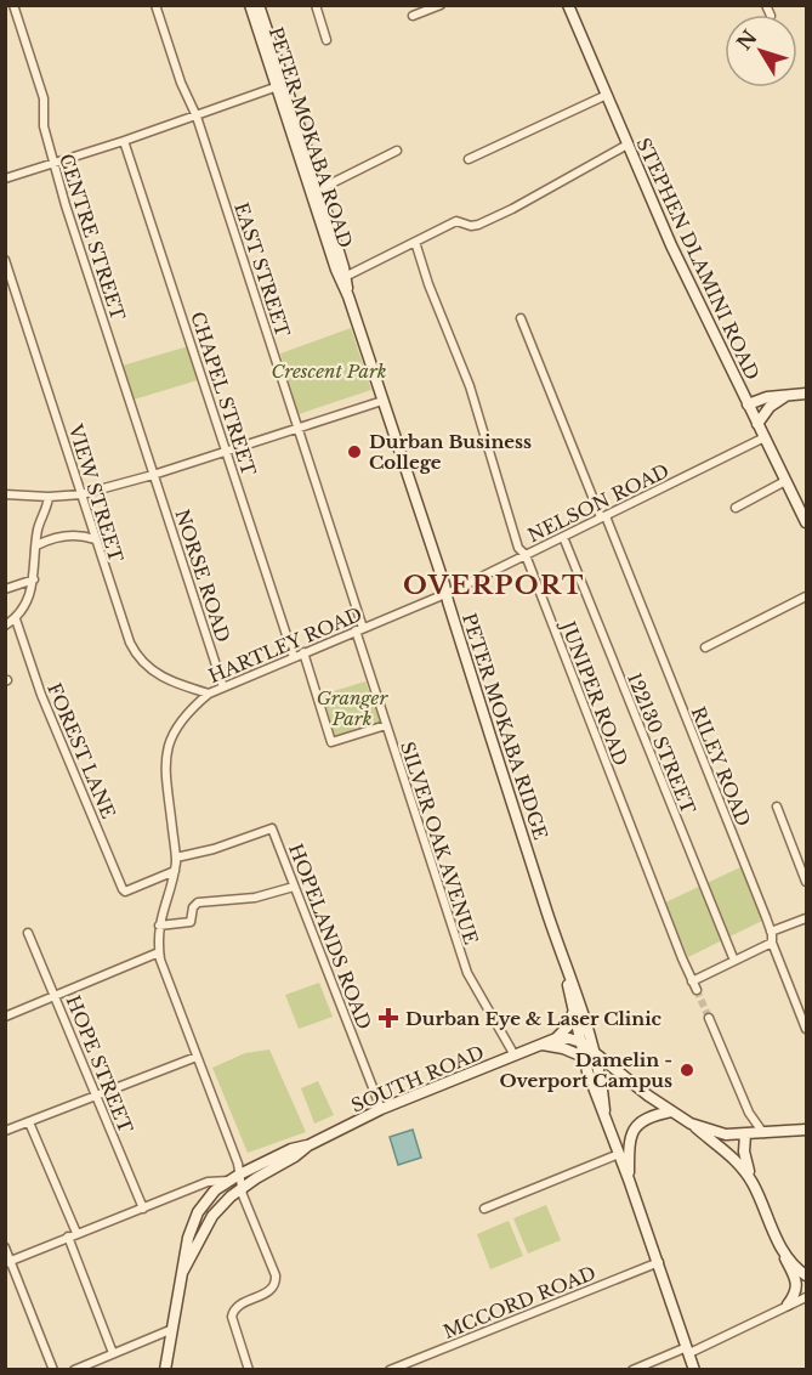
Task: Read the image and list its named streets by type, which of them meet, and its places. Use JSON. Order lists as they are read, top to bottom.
{
  "streets": {
    "street": [
      "PETER MOKABA ROAD",
      "CENTRE STREET",
      "STEPHEN DLAMINI ROAD",
      "EAST STREET",
      "CHAPEL STREET",
      "VIEW STREET",
      "NELSON ROAD",
      "NORSE ROAD",
      "HARTLEY ROAD",
      "JUNIPER ROAD",
      "PETER MOKABA RIDGE",
      "122130 STREET",
      "FOREST LANE",
      "RILEY ROAD",
      "SILVER OAK AVENUE",
      "HOPELANDS ROAD",
      "HOPE STREET",
      "SOUTH ROAD",
      "MCCORD ROAD"
    ]
  },
  "crossings": [
    ["PETER MOKABA ROAD", "PETER MOKABA RIDGE"],
    ["CENTRE STREET", "NORSE ROAD"],
    ["STEPHEN DLAMINI ROAD", "NELSON ROAD"],
    ["EAST STREET", "HARTLEY ROAD"],
    ["EAST STREET", "SILVER OAK AVENUE"],
    ["CHAPEL STREET", "HARTLEY ROAD"],
    ["VIEW STREET", "HARTLEY ROAD"],
    ["NELSON ROAD", "HARTLEY ROAD"],
    ["NELSON ROAD", "JUNIPER ROAD"],
    ["NELSON ROAD", "PETER MOKABA RIDGE"],
    ["NELSON ROAD", "122130 STREET"],
    ["NELSON ROAD", "RILEY ROAD"],
    ["NORSE ROAD", "HARTLEY ROAD"],
    ["HARTLEY ROAD", "PETER MOKABA RIDGE"],
    ["HARTLEY ROAD", "FOREST LANE"],
    ["HARTLEY ROAD", "SILVER OAK AVENUE"],
    ["HARTLEY ROAD", "HOPELANDS ROAD"],
    ["HARTLEY ROAD", "SOUTH ROAD"],
    ["PETER MOKABA RIDGE", "MCCORD ROAD"],
    ["SILVER OAK AVENUE", "SOUTH ROAD"],
    ["HOPELANDS ROAD", "SOUTH ROAD"],
    ["HOPE STREET", "SOUTH ROAD"]
  ],
  "districts": ["OVERPORT"],
  "parks": ["Crescent Park", "Granger Park"],
  "places": {
    "other": ["Durban Business College", "Damelin - Overport Campus"],
    "health": ["Durban Eye & Laser Clinic"]
  },
  "north": "top left"
}
